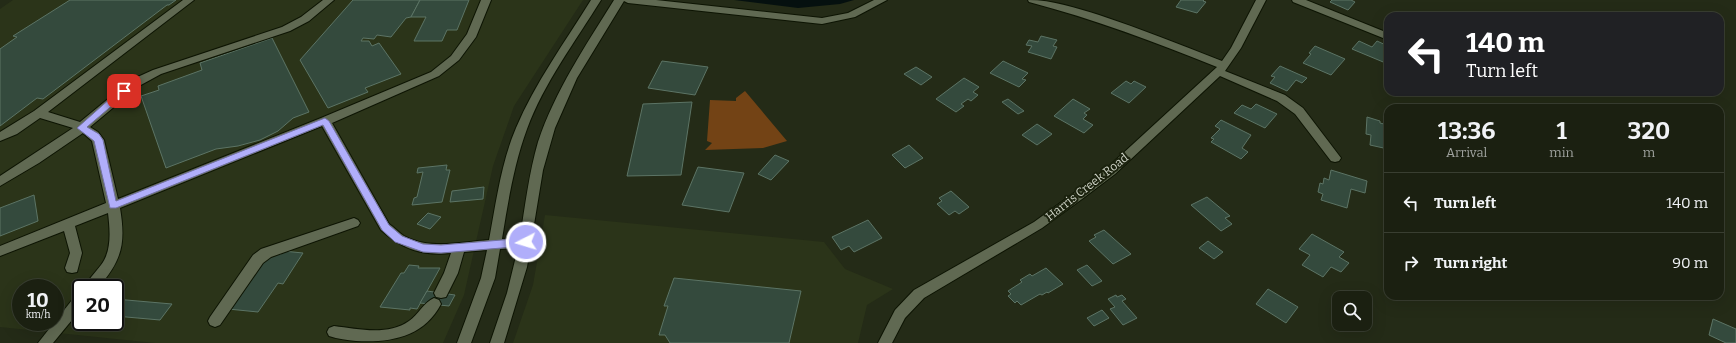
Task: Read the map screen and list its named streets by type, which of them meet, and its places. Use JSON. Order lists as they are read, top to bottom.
{
  "streets": {
    "street": ["Harris Creek Road"]
  },
  "page": {
    "turn": ["140 m", "Turn left"],
    "eta": [
      "13:36",
      "Arrival",
      "1",
      "min",
      "320",
      "m"
    ],
    "list": [
      {
        "name": "Turn left",
        "value": "140 m"
      },
      {
        "name": "Turn right",
        "value": "90 m"
      }
    ],
    "speed": "10 km/h",
    "limit": "20"
  }
}
